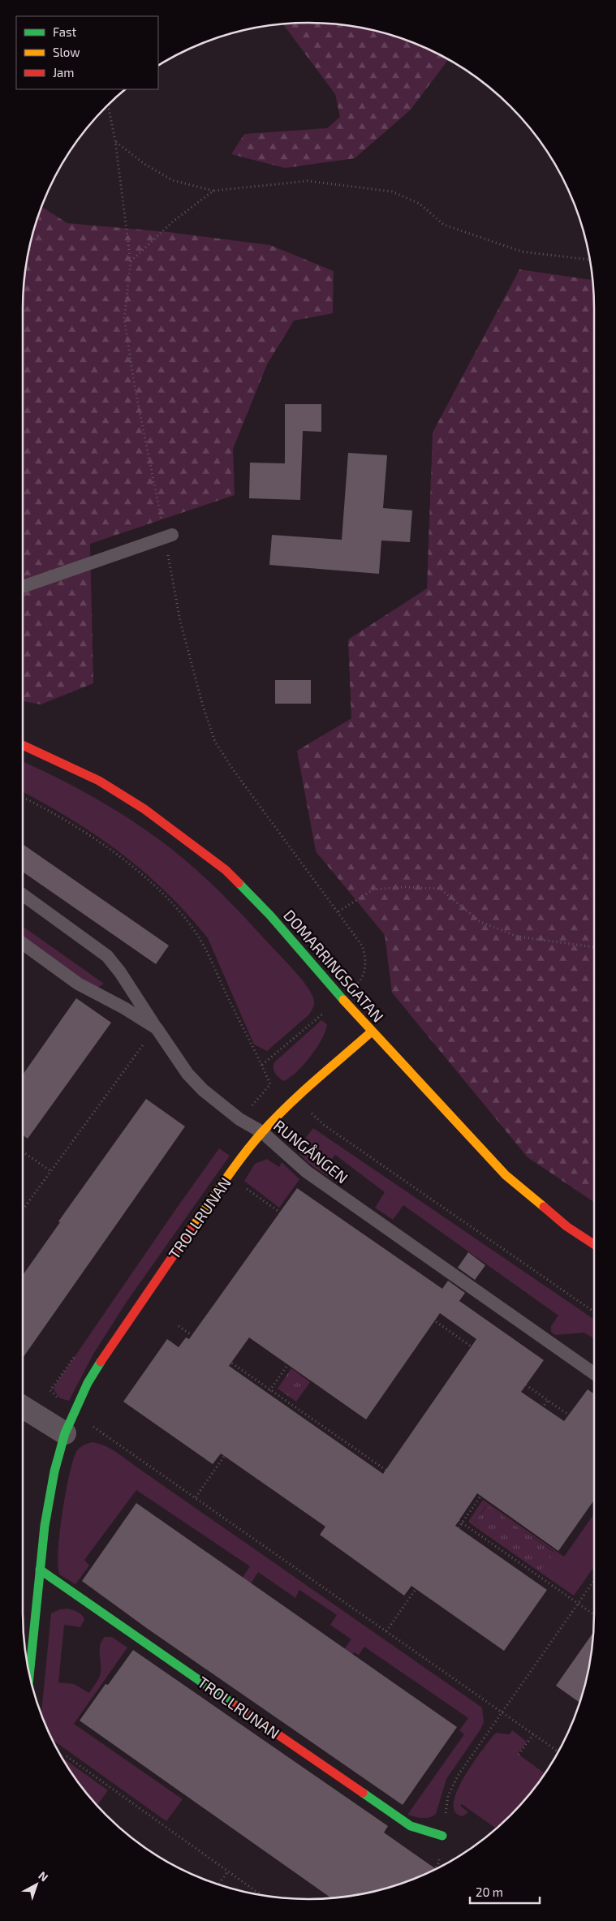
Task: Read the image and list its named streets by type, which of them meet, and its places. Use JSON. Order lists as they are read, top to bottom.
{
  "streets": {
    "street": ["DOMARRINGSGATAN", "TROLLRUNAN"],
    "lane": ["RUNGÅNGEN"]
  },
  "crossings": [
    ["DOMARRINGSGATAN", "TROLLRUNAN"],
    ["RUNGÅNGEN", "TROLLRUNAN"]
  ],
  "legend": ["Fast", "Slow", "Jam"],
  "scale_bar": "20 m",
  "north": "top right"
}
